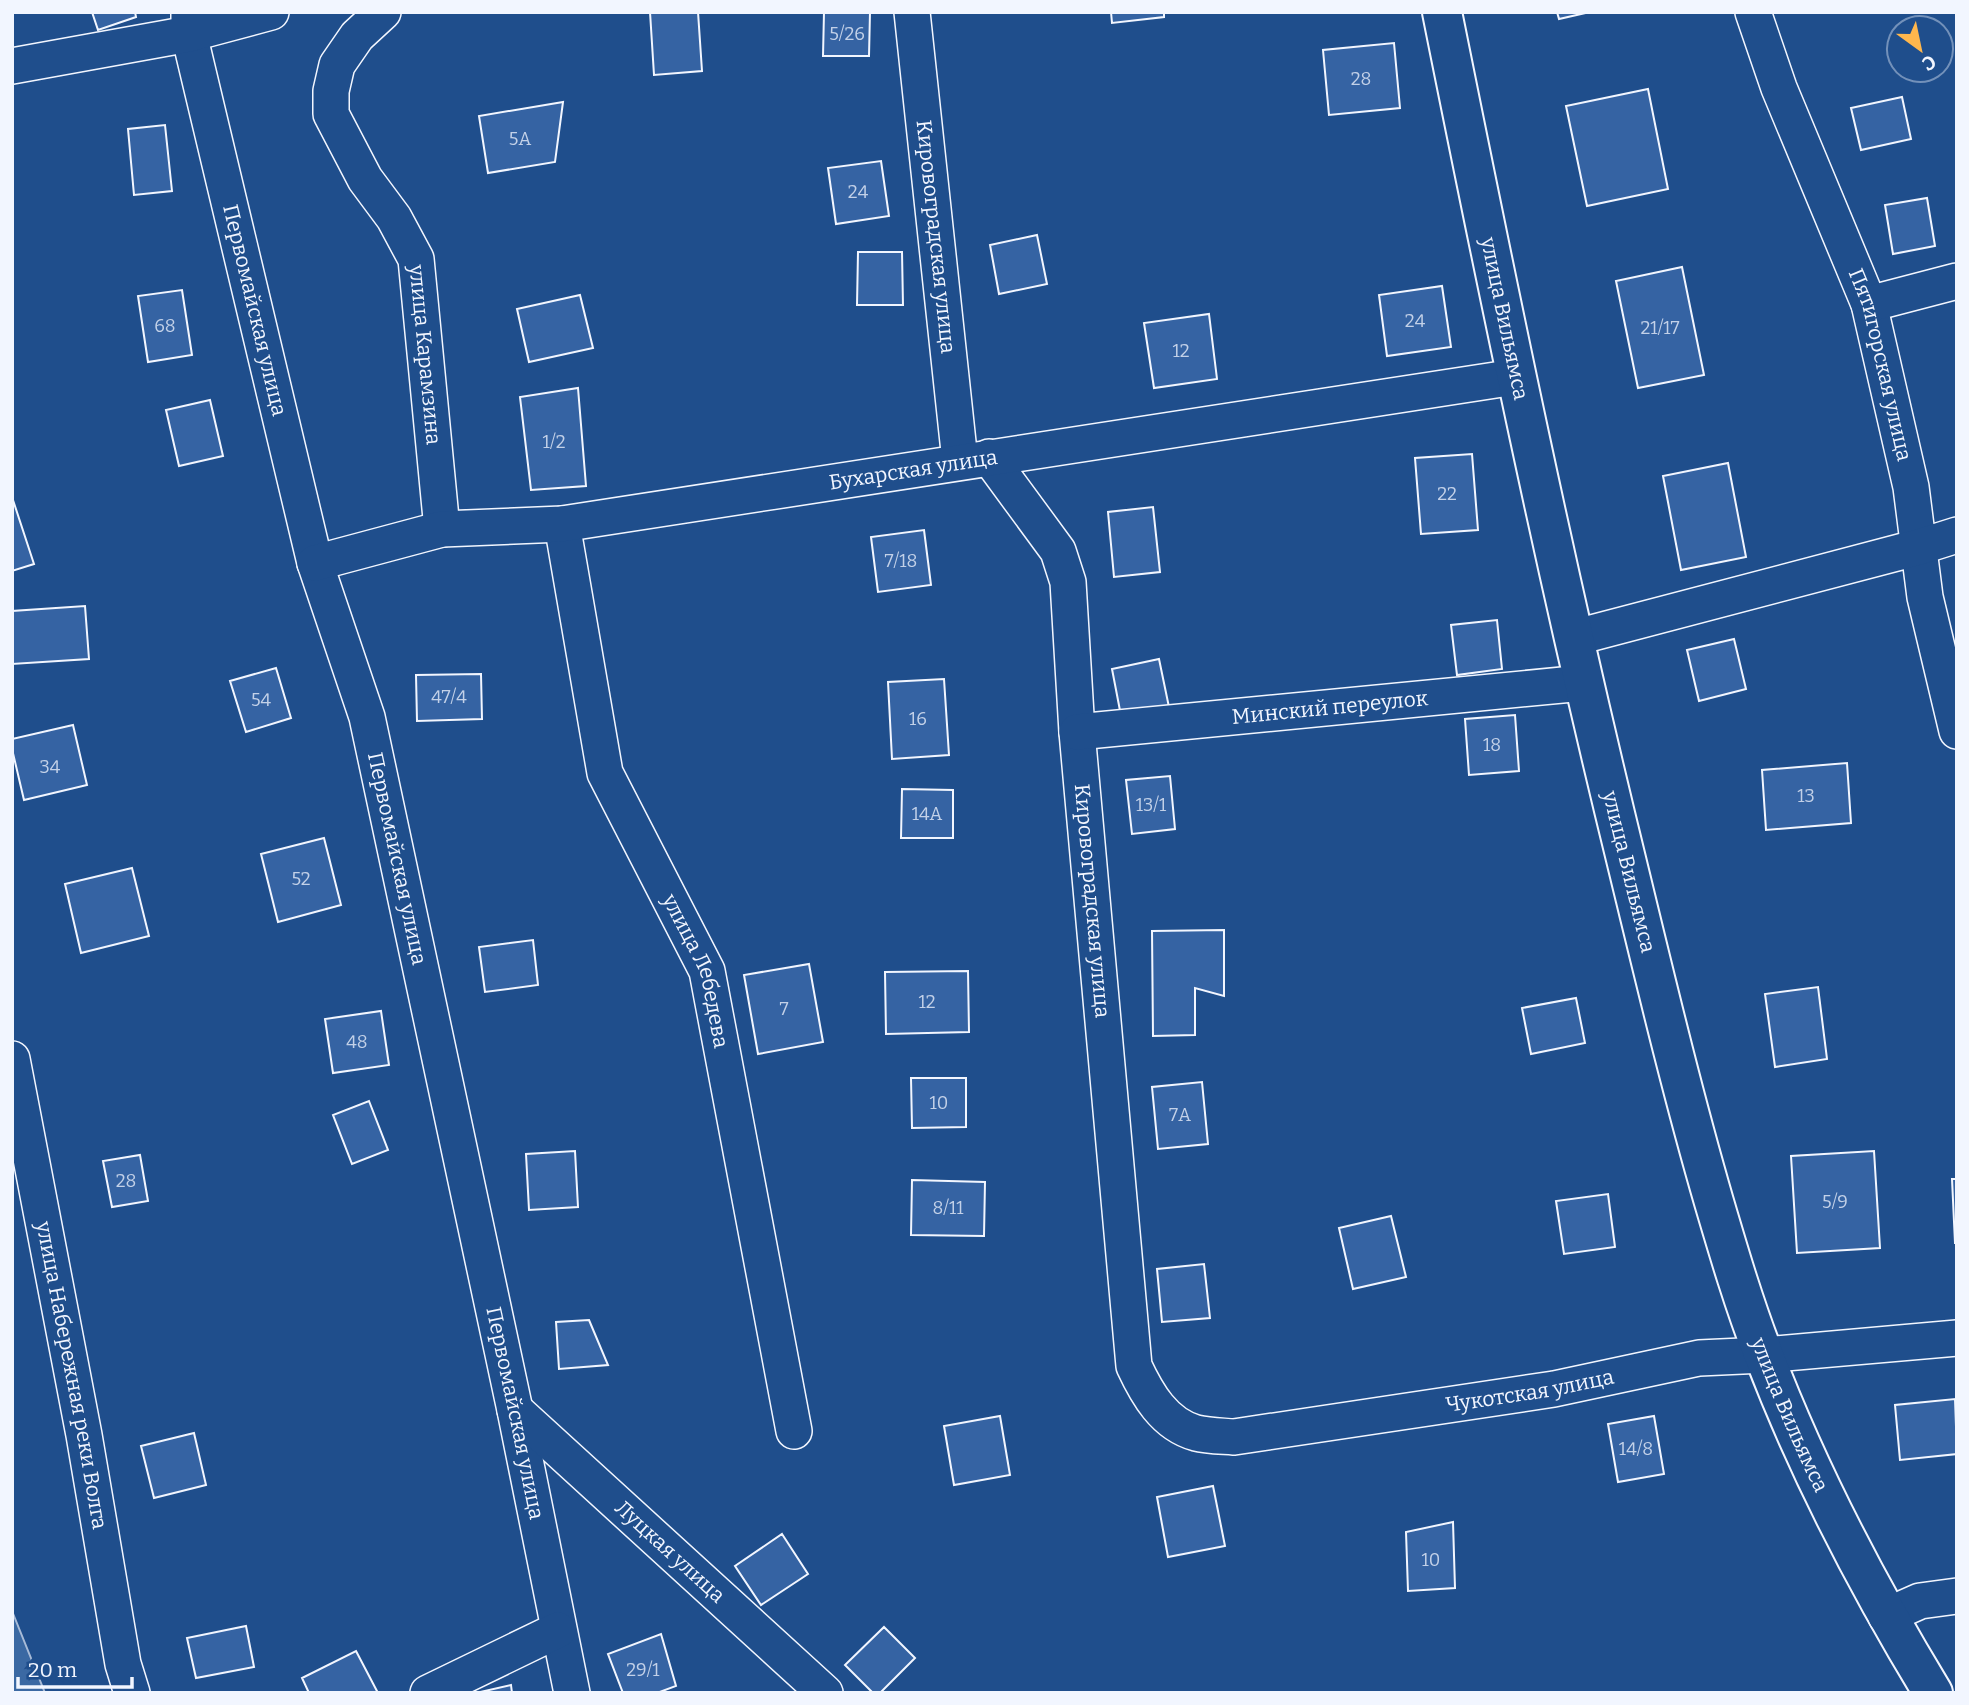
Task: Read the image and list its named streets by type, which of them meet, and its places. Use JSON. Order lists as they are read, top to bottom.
{
  "streets": {
    "main road": ["улица Вильямса"],
    "street": [
      "Кировоградская улица",
      "Первомайская улица",
      "улица Карамзина",
      "Пятигорская улица",
      "Бухарская улица",
      "Минский переулок",
      "улица Лебедева",
      "улица Набережная реки Волга",
      "Чукотская улица",
      "Луцкая улица"
    ]
  },
  "crossings": [
    ["Кировоградская улица", "Бухарская улица"],
    ["Кировоградская улица", "Минский переулок"],
    ["Кировоградская улица", "Чукотская улица"],
    ["Первомайская улица", "Бухарская улица"],
    ["Первомайская улица", "Луцкая улица"],
    ["улица Вильямса", "Бухарская улица"],
    ["улица Вильямса", "Минский переулок"],
    ["улица Вильямса", "Чукотская улица"],
    ["улица Карамзина", "Бухарская улица"],
    ["Бухарская улица", "улица Лебедева"]
  ],
  "house_numbers": [
    "5/26",
    "28",
    "5А",
    "24",
    "24",
    "68",
    "21/17",
    "12",
    "1/2",
    "22",
    "7/18",
    "47/4",
    "54",
    "16",
    "18",
    "34",
    "13",
    "13/1",
    "14А",
    "52",
    "12",
    "7",
    "48",
    "10",
    "7А",
    "28",
    "5/9",
    "8/11",
    "14/8",
    "10",
    "29/1"
  ],
  "scale_bar": "20 m",
  "north": "bottom right"
}
